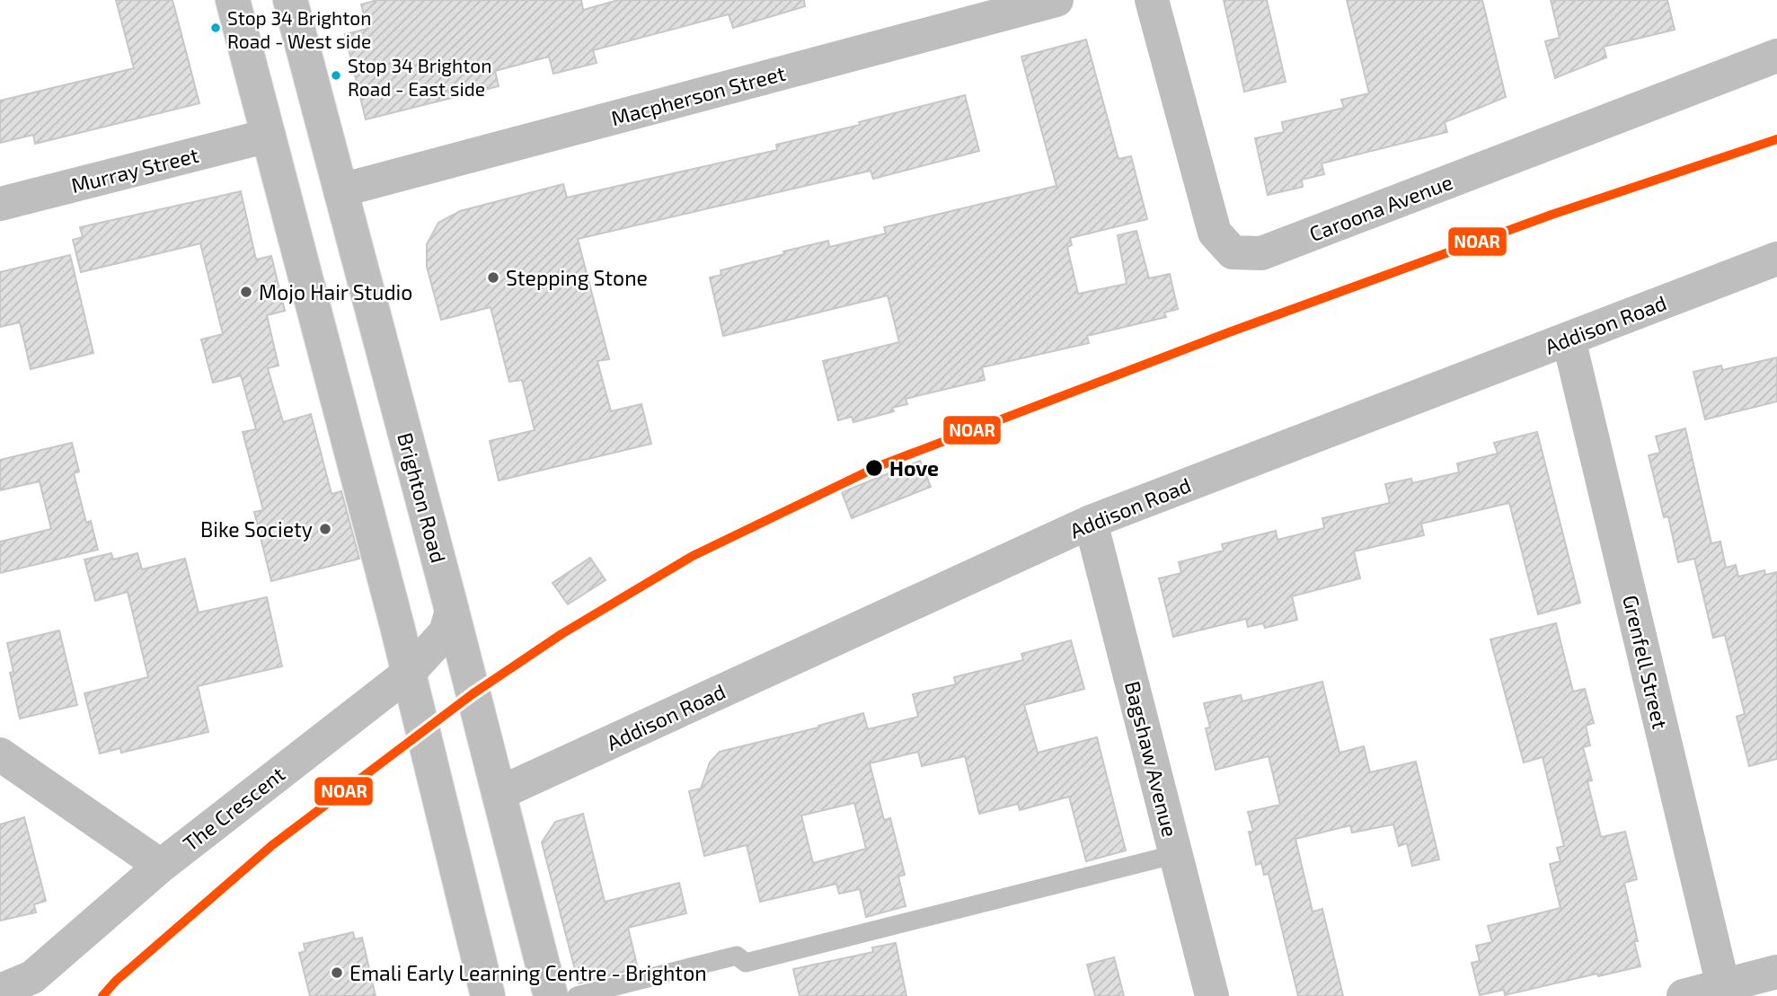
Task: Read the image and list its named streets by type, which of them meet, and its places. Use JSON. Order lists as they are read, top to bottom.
{
  "streets": {
    "street": [
      "Macpherson Street",
      "Murray Street",
      "Caroona Avenue",
      "Addison Road",
      "Brighton Road",
      "Grenfell Street",
      "Bagshaw Avenue",
      "The Crescent"
    ]
  },
  "crossings": [
    ["Macpherson Street", "Brighton Road"],
    ["Addison Road", "Brighton Road"],
    ["Addison Road", "Grenfell Street"],
    ["Addison Road", "Bagshaw Avenue"],
    ["Brighton Road", "The Crescent"]
  ],
  "places": [
    "Stop 34 Brighton Road - West side",
    "Stop 34 Brighton Road - East side",
    "Stepping Stone",
    "Mojo Hair Studio",
    "Hove",
    "Bike Society",
    "Emali Early Learning Centre - Brighton"
  ],
  "lines": ["transit line NOAR"]
}
